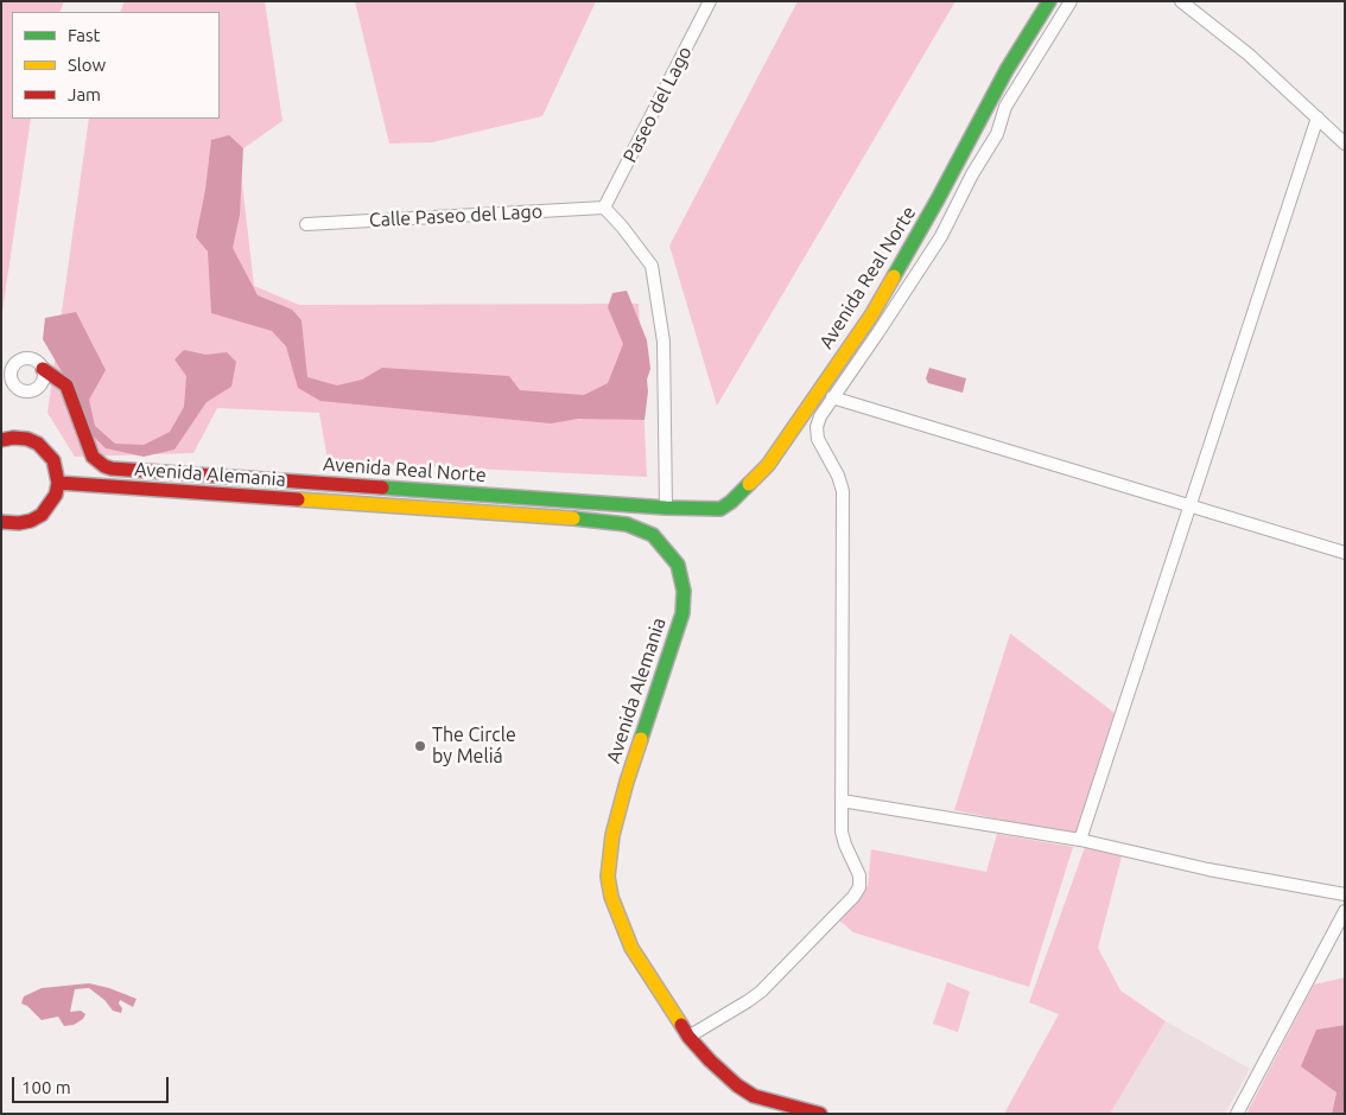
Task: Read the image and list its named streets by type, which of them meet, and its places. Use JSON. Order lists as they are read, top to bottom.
{
  "streets": {
    "street": [
      "Paseo del Lago",
      "Calle Paseo del Lago",
      "Avenida Real Norte",
      "Avenida Alemania"
    ]
  },
  "crossings": [
    ["Paseo del Lago", "Calle Paseo del Lago"]
  ],
  "places": ["The Circle by Meliá"],
  "legend": ["Fast", "Slow", "Jam"],
  "scale_bar": "100 m"
}
